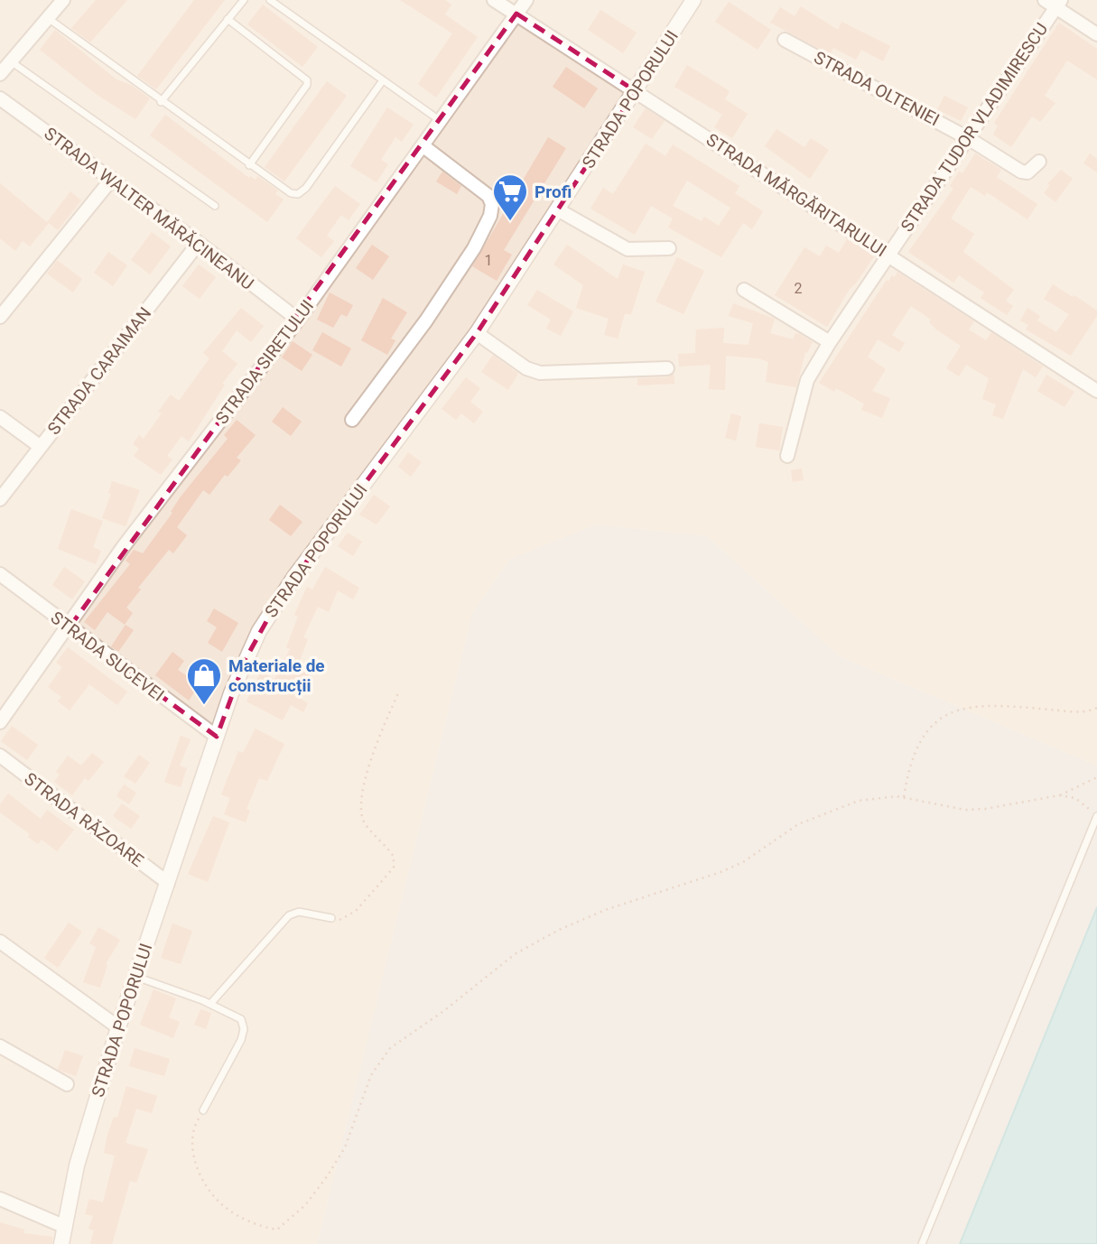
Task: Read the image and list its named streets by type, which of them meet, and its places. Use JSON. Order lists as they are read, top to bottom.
{
  "streets": {
    "street": [
      "STRADA OLTENIEI",
      "STRADA POPORULUI",
      "STRADA TUDOR VLADIMIRESCU",
      "STRADA MĂRGĂRITARULUI",
      "STRADA WALTER MĂRĂCINEANU",
      "STRADA SIRETULUI",
      "STRADA CARAIMAN",
      "STRADA SUCEVEI",
      "STRADA RĂZOARE"
    ]
  },
  "crossings": [
    ["STRADA OLTENIEI", "STRADA TUDOR VLADIMIRESCU"],
    ["STRADA POPORULUI", "STRADA MĂRGĂRITARULUI"],
    ["STRADA POPORULUI", "STRADA SUCEVEI"],
    ["STRADA POPORULUI", "STRADA RĂZOARE"],
    ["STRADA TUDOR VLADIMIRESCU", "STRADA MĂRGĂRITARULUI"],
    ["STRADA MĂRGĂRITARULUI", "STRADA SIRETULUI"],
    ["STRADA WALTER MĂRĂCINEANU", "STRADA SIRETULUI"],
    ["STRADA WALTER MĂRĂCINEANU", "STRADA CARAIMAN"],
    ["STRADA SIRETULUI", "STRADA SUCEVEI"]
  ],
  "places": {
    "supermarket": ["Profi"],
    "shop": ["Materiale de construcții"]
  },
  "house_numbers": ["1", "2"]
}
